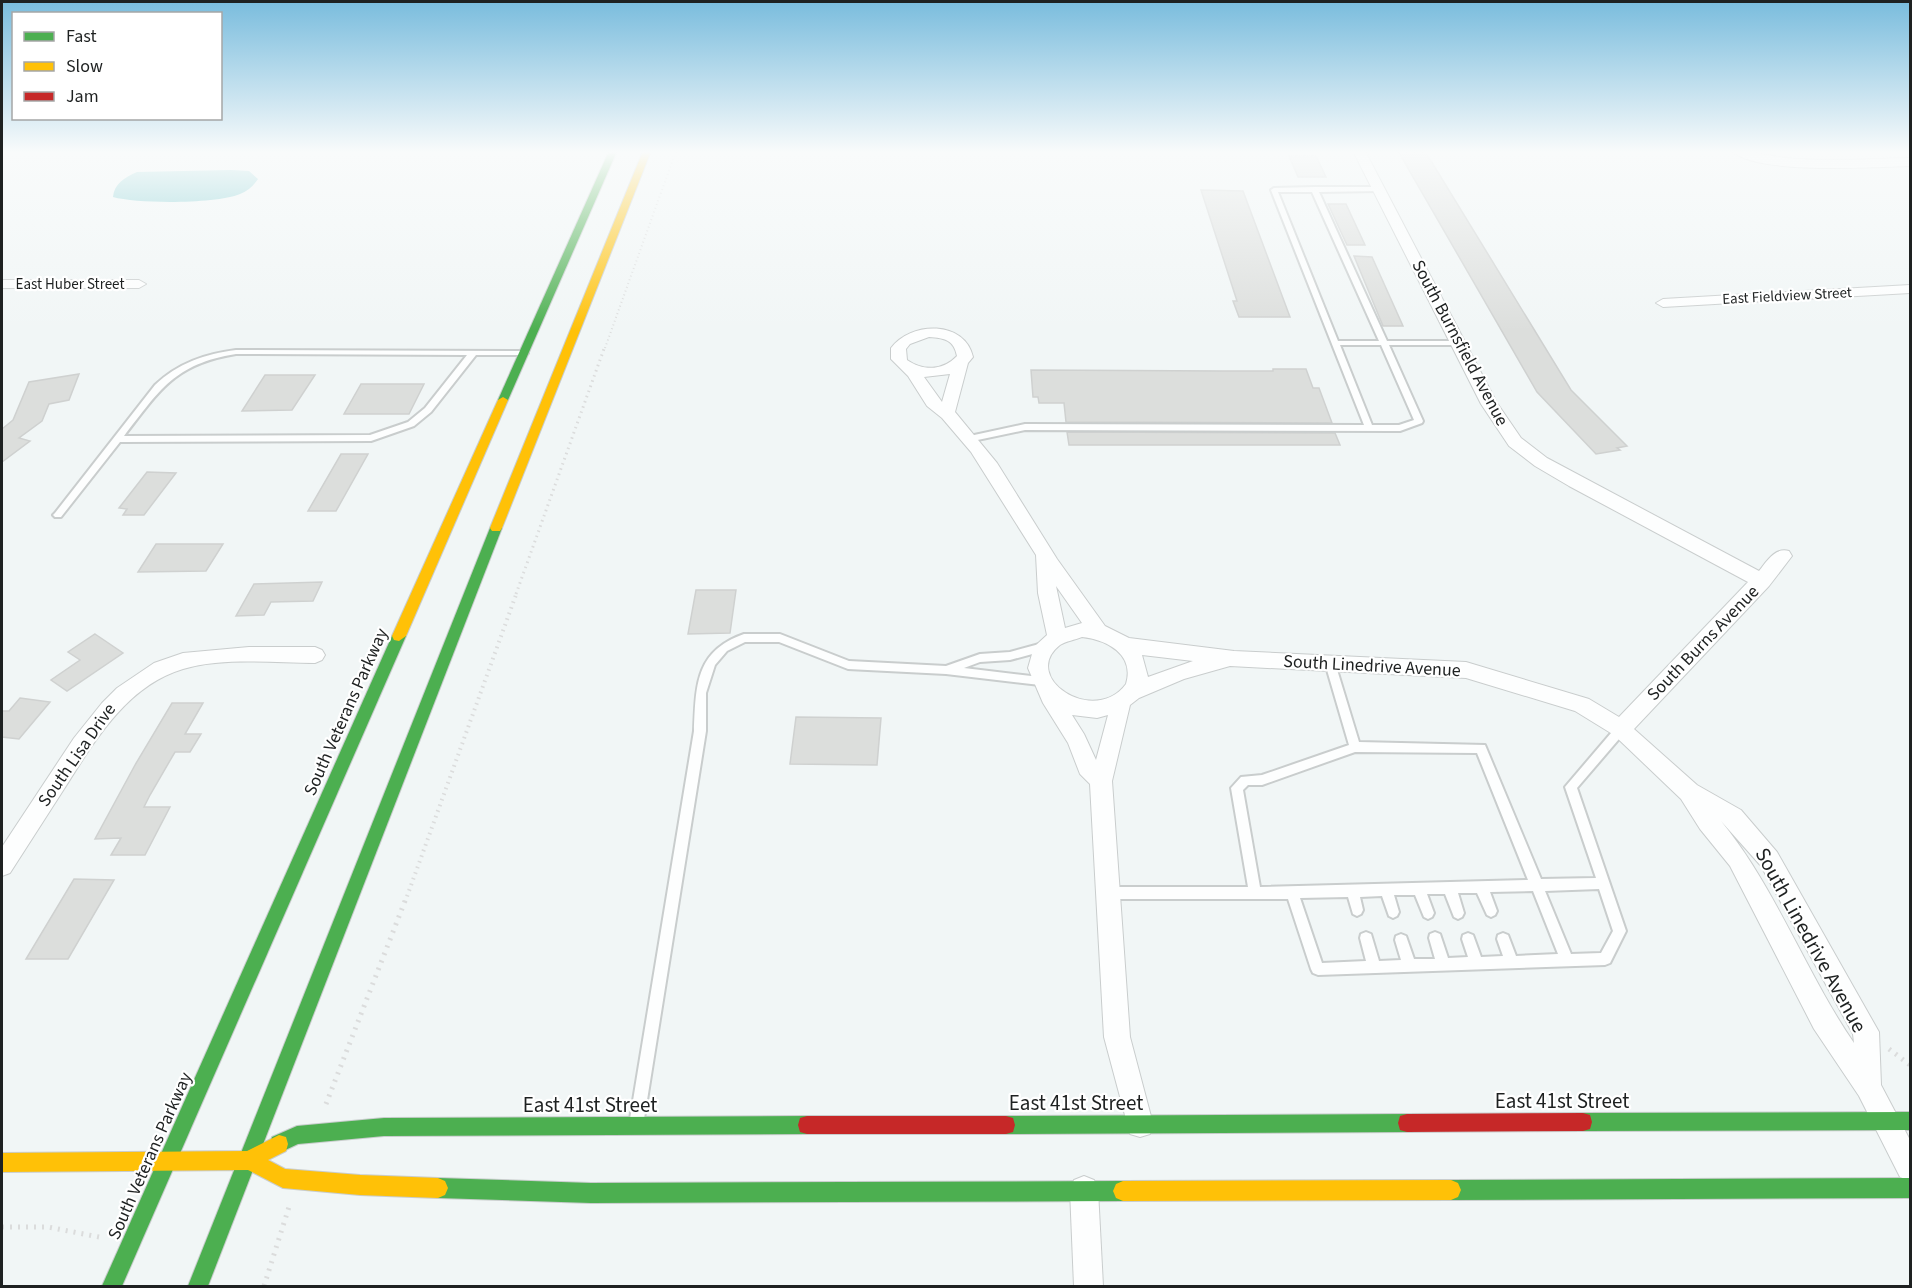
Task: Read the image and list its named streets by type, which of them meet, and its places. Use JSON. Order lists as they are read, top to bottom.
{
  "streets": {
    "main road": ["South Veterans Parkway", "East 41st Street"],
    "street": [
      "East Huber Street",
      "East Fieldview Street",
      "South Burnsfield Avenue",
      "South Burns Avenue",
      "South Linedrive Avenue",
      "South Lisa Drive"
    ]
  },
  "crossings": [
    ["South Burnsfield Avenue", "South Burns Avenue"],
    ["South Burns Avenue", "South Linedrive Avenue"],
    ["South Linedrive Avenue", "East 41st Street"],
    ["South Veterans Parkway", "East 41st Street"]
  ],
  "legend": ["Fast", "Slow", "Jam"]
}
